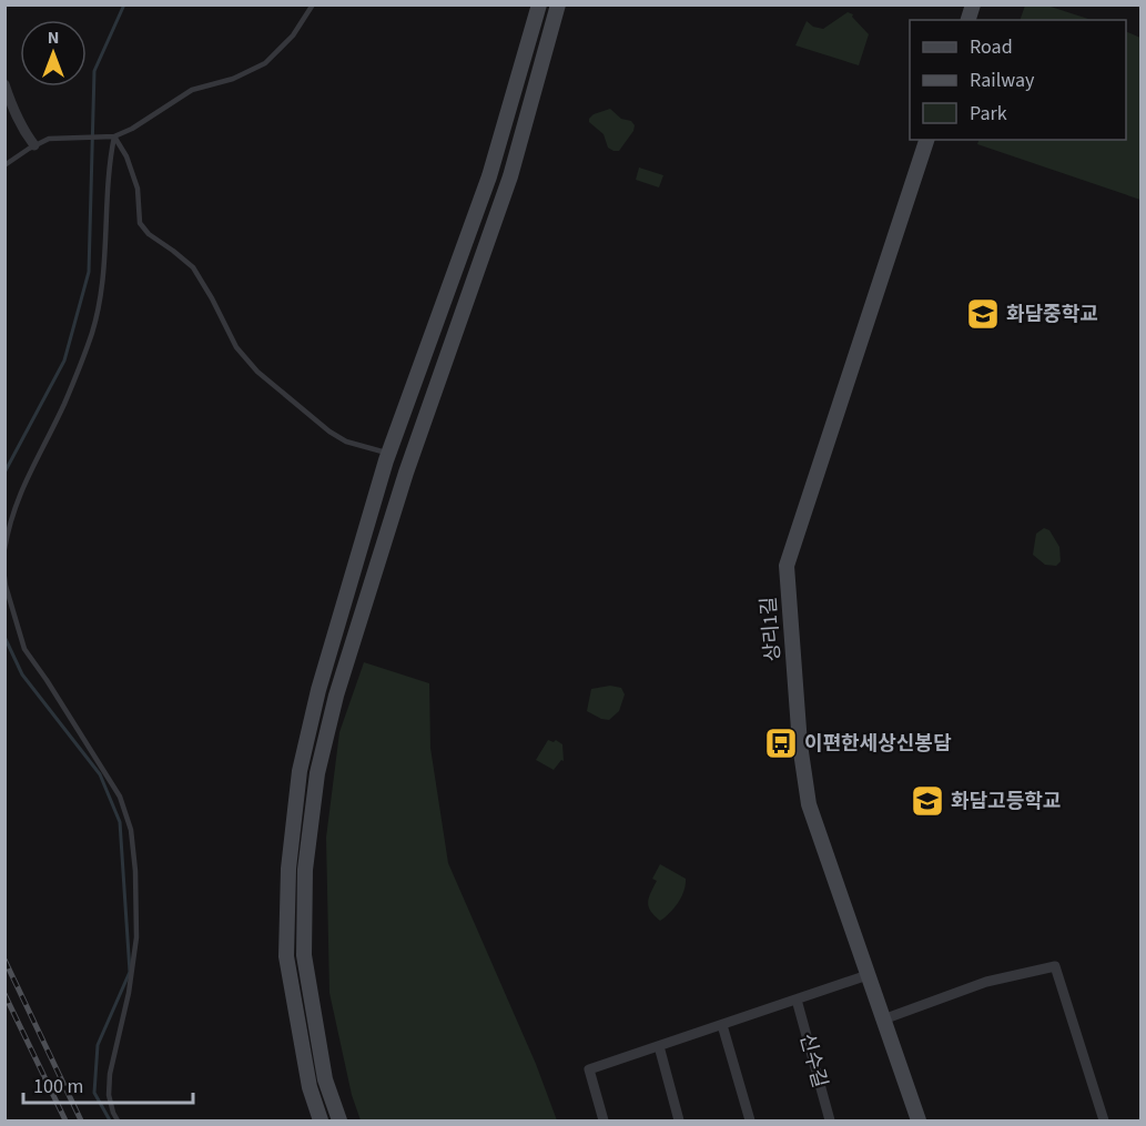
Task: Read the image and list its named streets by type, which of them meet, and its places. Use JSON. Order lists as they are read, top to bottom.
{
  "streets": {
    "main road": ["상리1길"],
    "street": ["신수길"]
  },
  "places": {
    "school or university": ["화담중학교", "화담고등학교"],
    "bus stop": ["이편한세상신봉담"]
  },
  "legend": ["Road", "Railway", "Park"],
  "scale_bar": "100 m",
  "north": "top"
}
